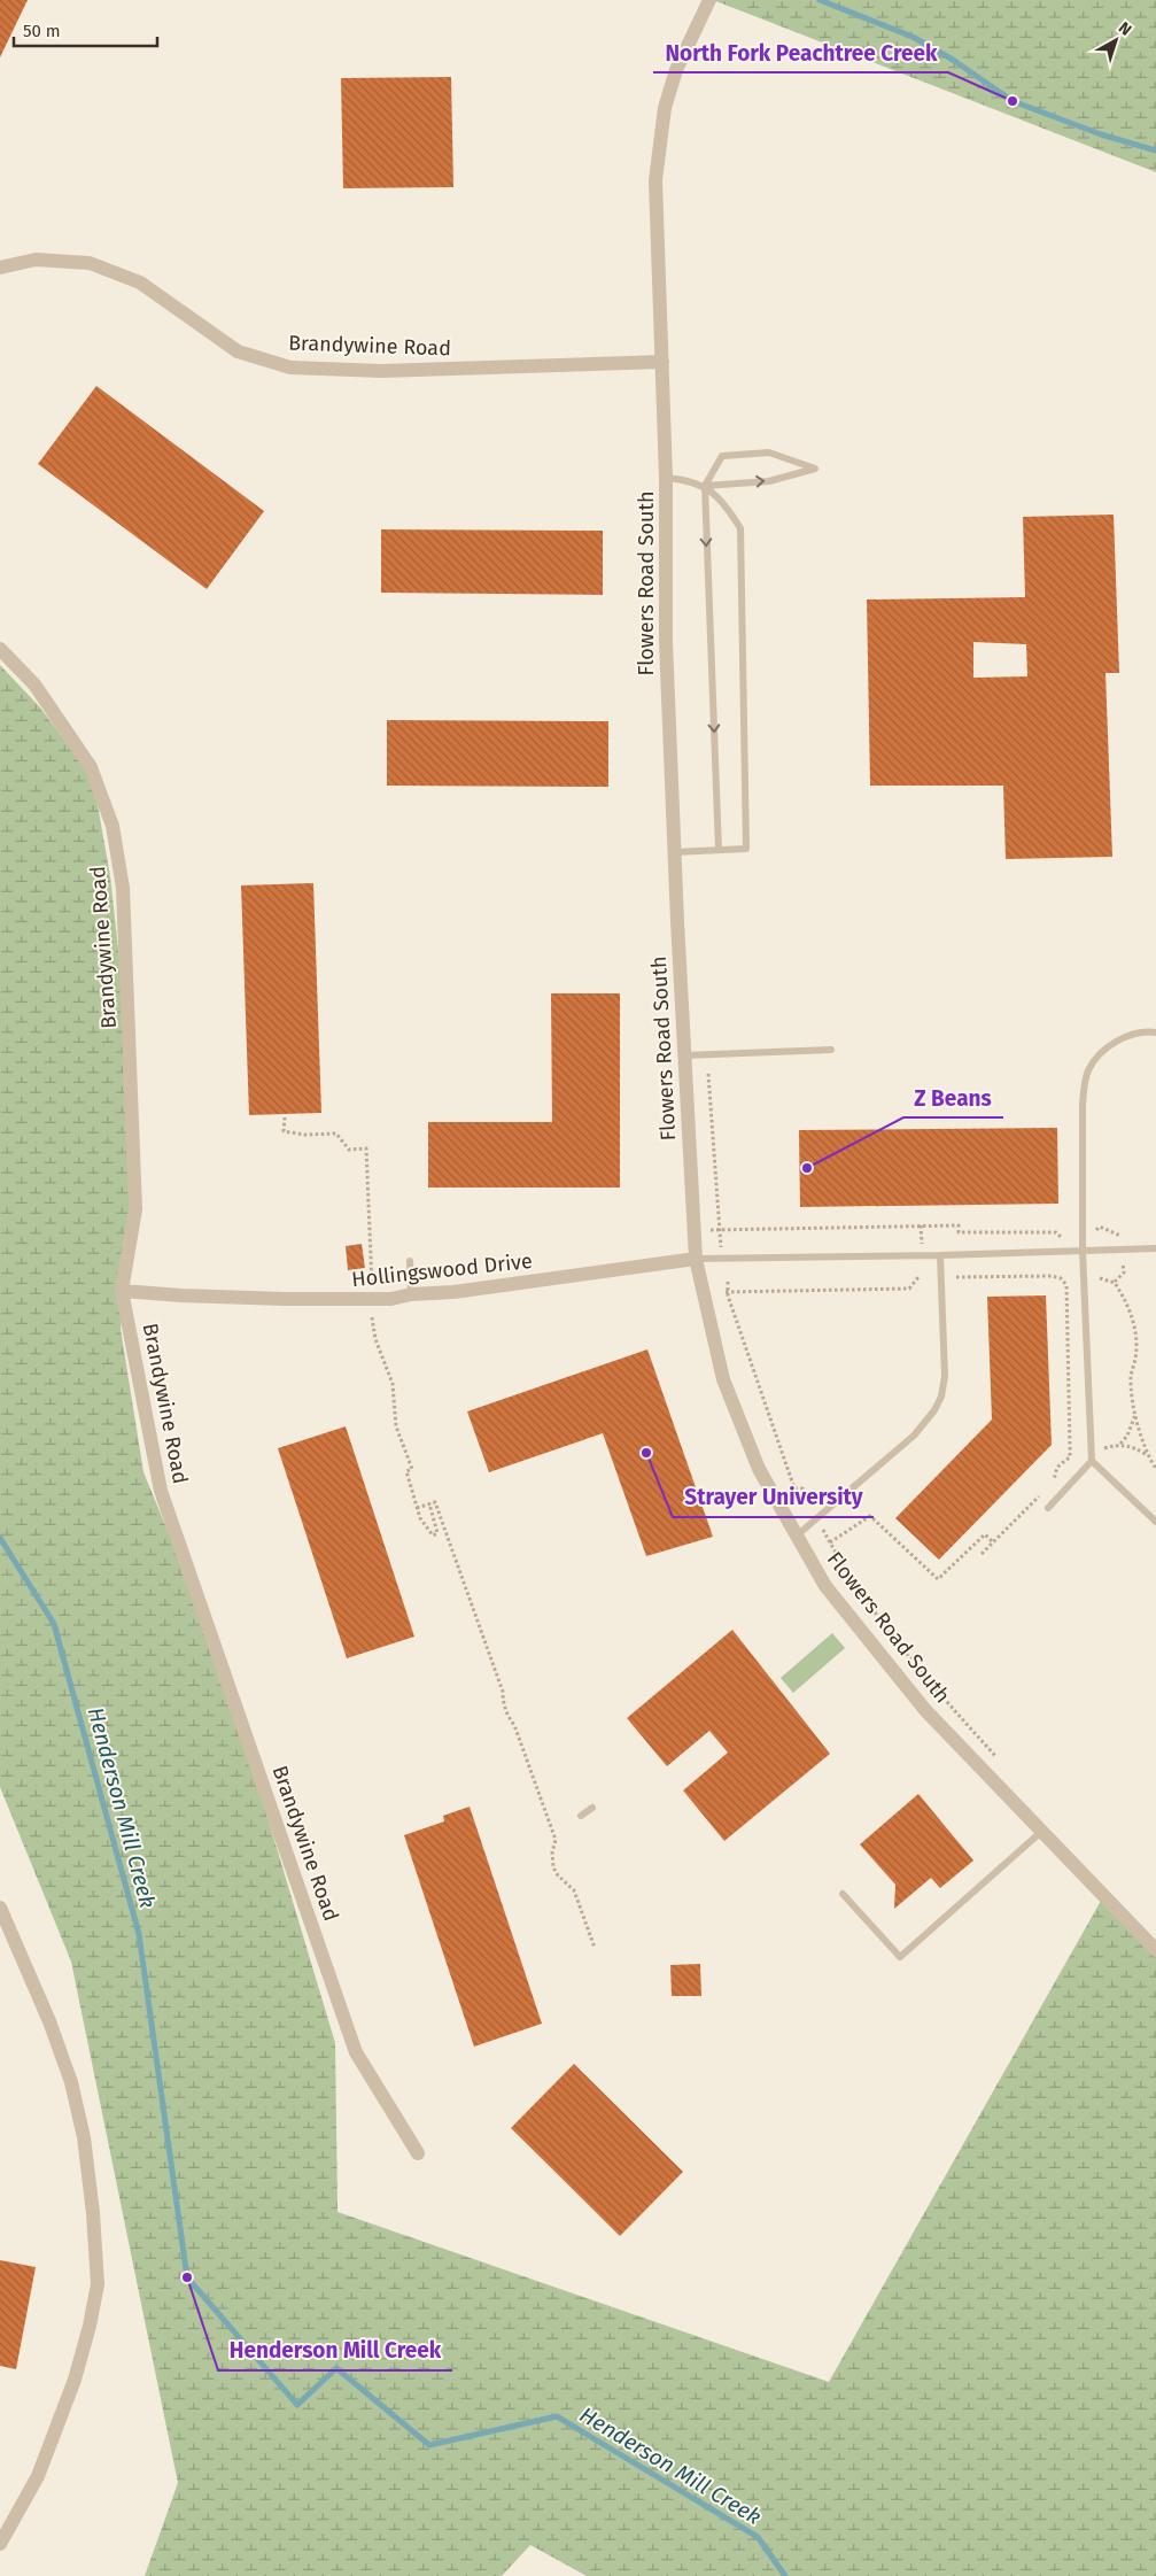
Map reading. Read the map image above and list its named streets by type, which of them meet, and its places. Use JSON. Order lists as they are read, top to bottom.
{
  "streets": {
    "street": ["Brandywine Road", "Flowers Road South", "Hollingswood Drive"]
  },
  "crossings": [
    ["Brandywine Road", "Flowers Road South"],
    ["Brandywine Road", "Hollingswood Drive"],
    ["Flowers Road South", "Hollingswood Drive"]
  ],
  "water": ["Henderson Mill Creek"],
  "places": [
    "North Fork Peachtree Creek",
    "Z Beans",
    "Strayer University",
    "Henderson Mill Creek"
  ],
  "scale_bar": "50 m",
  "north": "top right"
}
